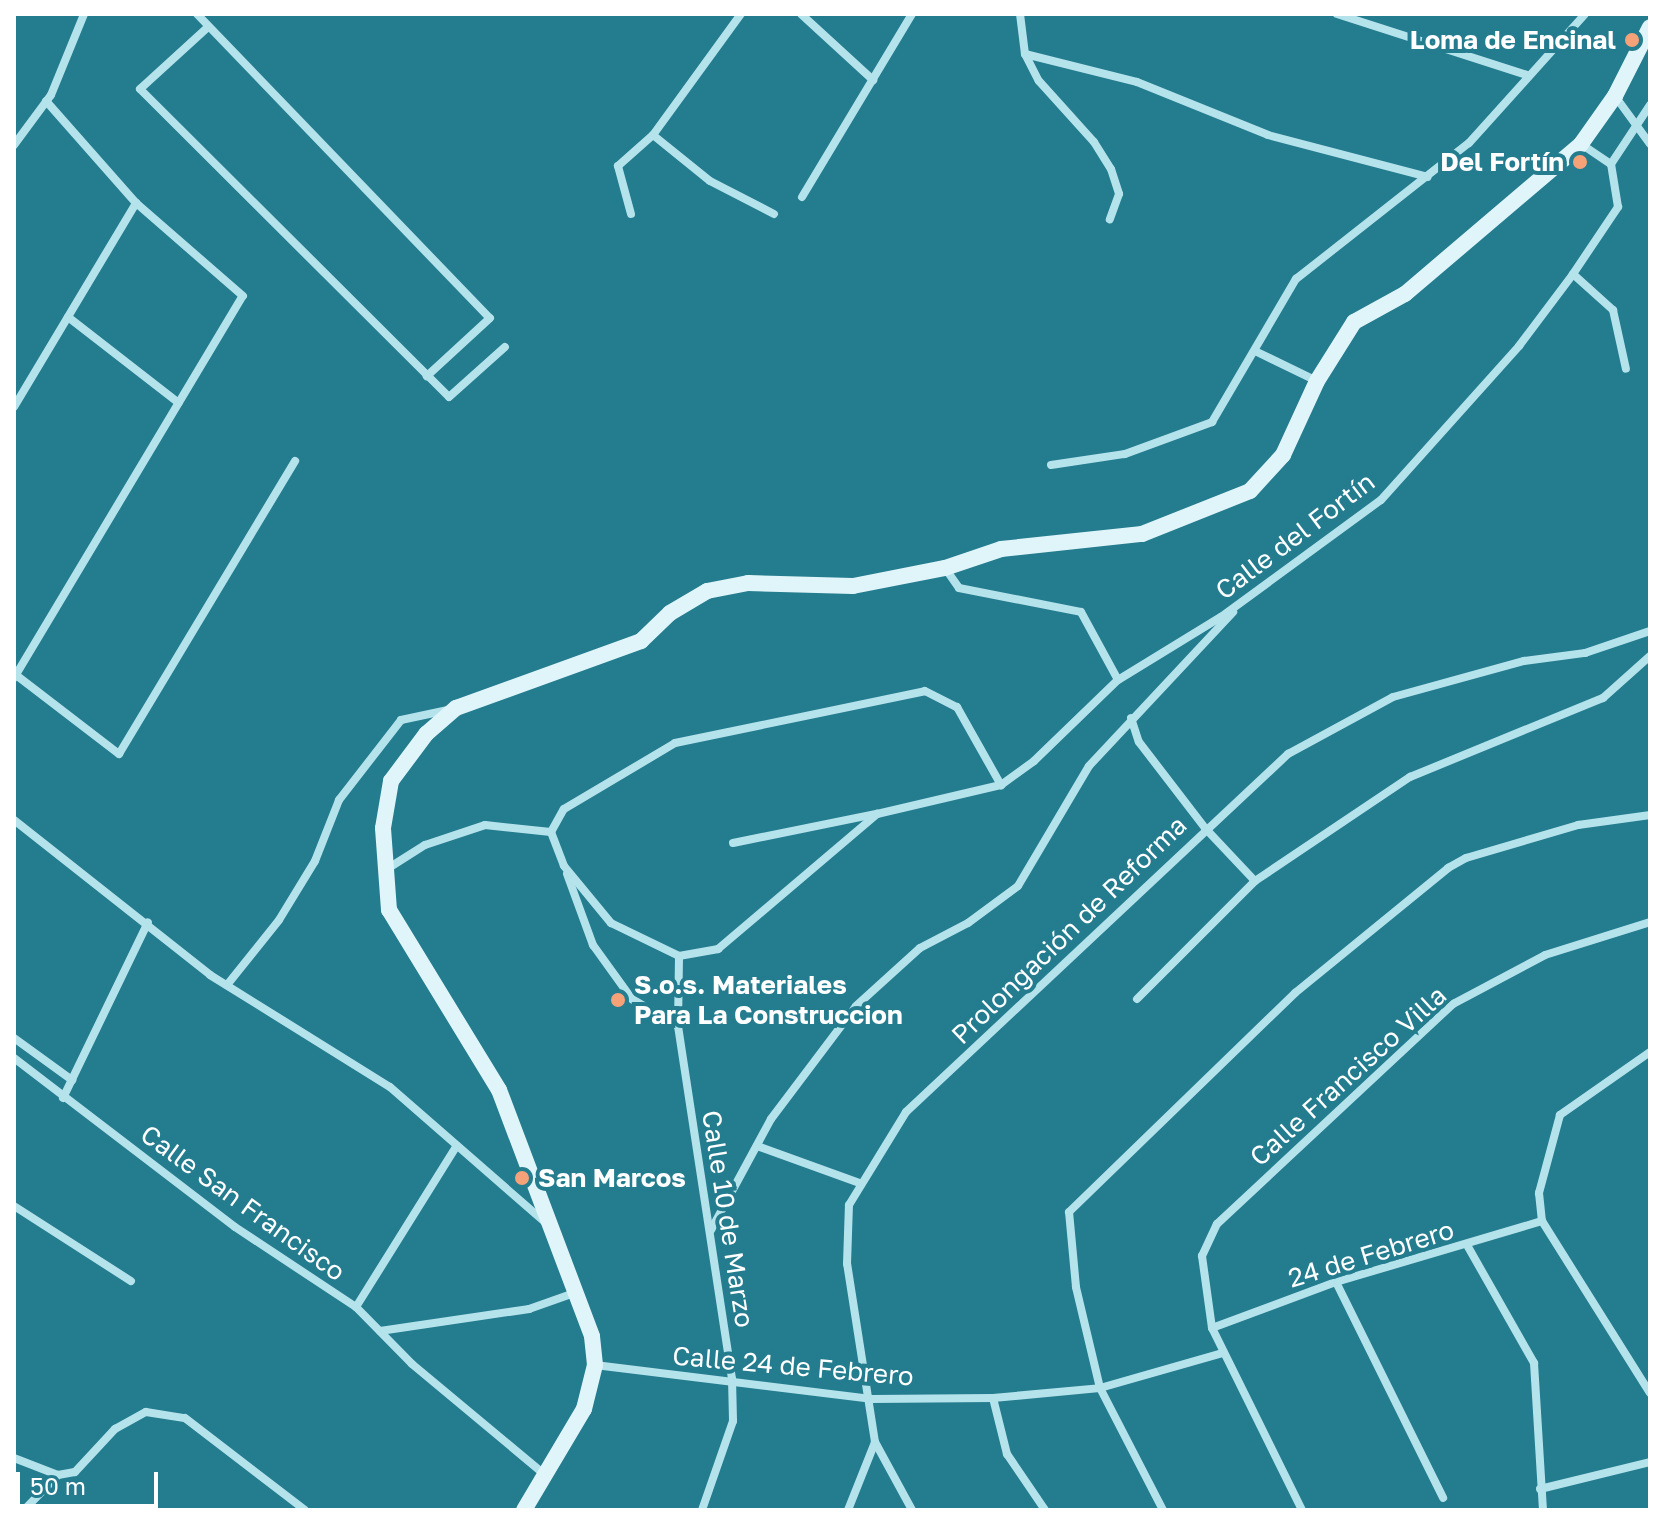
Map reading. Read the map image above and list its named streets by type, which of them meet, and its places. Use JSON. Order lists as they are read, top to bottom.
{
  "streets": {
    "street": [
      "Calle del Fortín",
      "Prolongación de Reforma",
      "Calle Francisco Villa",
      "Calle San Francisco",
      "Calle 10 de Marzo",
      "24 de Febrero",
      "Calle 24 de Febrero"
    ]
  },
  "crossings": [
    ["Calle del Fortín", "Calle 10 de Marzo"],
    ["Prolongación de Reforma", "Calle 24 de Febrero"],
    ["Calle Francisco Villa", "24 de Febrero"],
    ["Calle 10 de Marzo", "Calle 24 de Febrero"]
  ],
  "places": [
    "Loma de Encinal",
    "Del Fortín",
    "S.o.s. Materiales Para La Construccion",
    "San Marcos"
  ],
  "scale_bar": "50 m"
}
